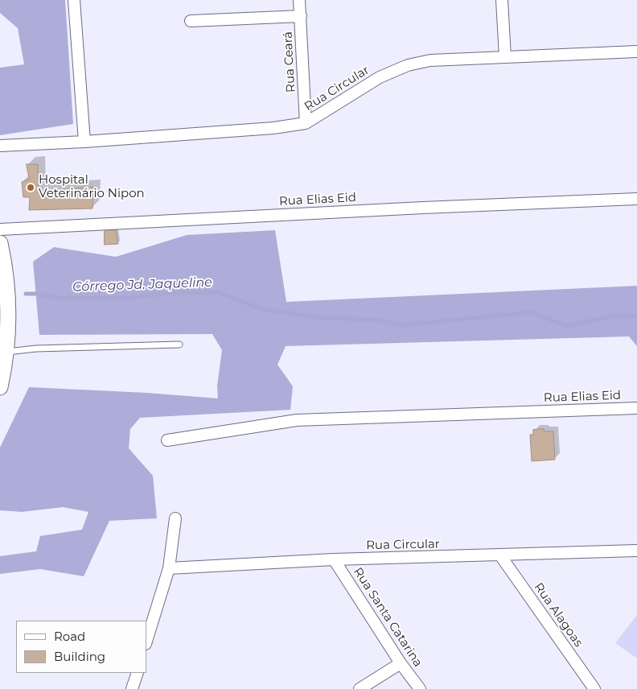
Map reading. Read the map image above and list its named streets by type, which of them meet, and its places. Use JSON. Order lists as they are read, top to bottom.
{
  "streets": {
    "street": [
      "Rua Ceará",
      "Rua Circular",
      "Rua Elias Eid",
      "Rua Alagoas",
      "Rua Santa Catarina"
    ]
  },
  "crossings": [
    ["Rua Ceará", "Rua Circular"],
    ["Rua Circular", "Rua Alagoas"],
    ["Rua Circular", "Rua Santa Catarina"]
  ],
  "water": ["Córrego Jd. Jaqueline"],
  "places": ["Hospital Veterinário Nipon"],
  "legend": ["Road", "Building"]
}
